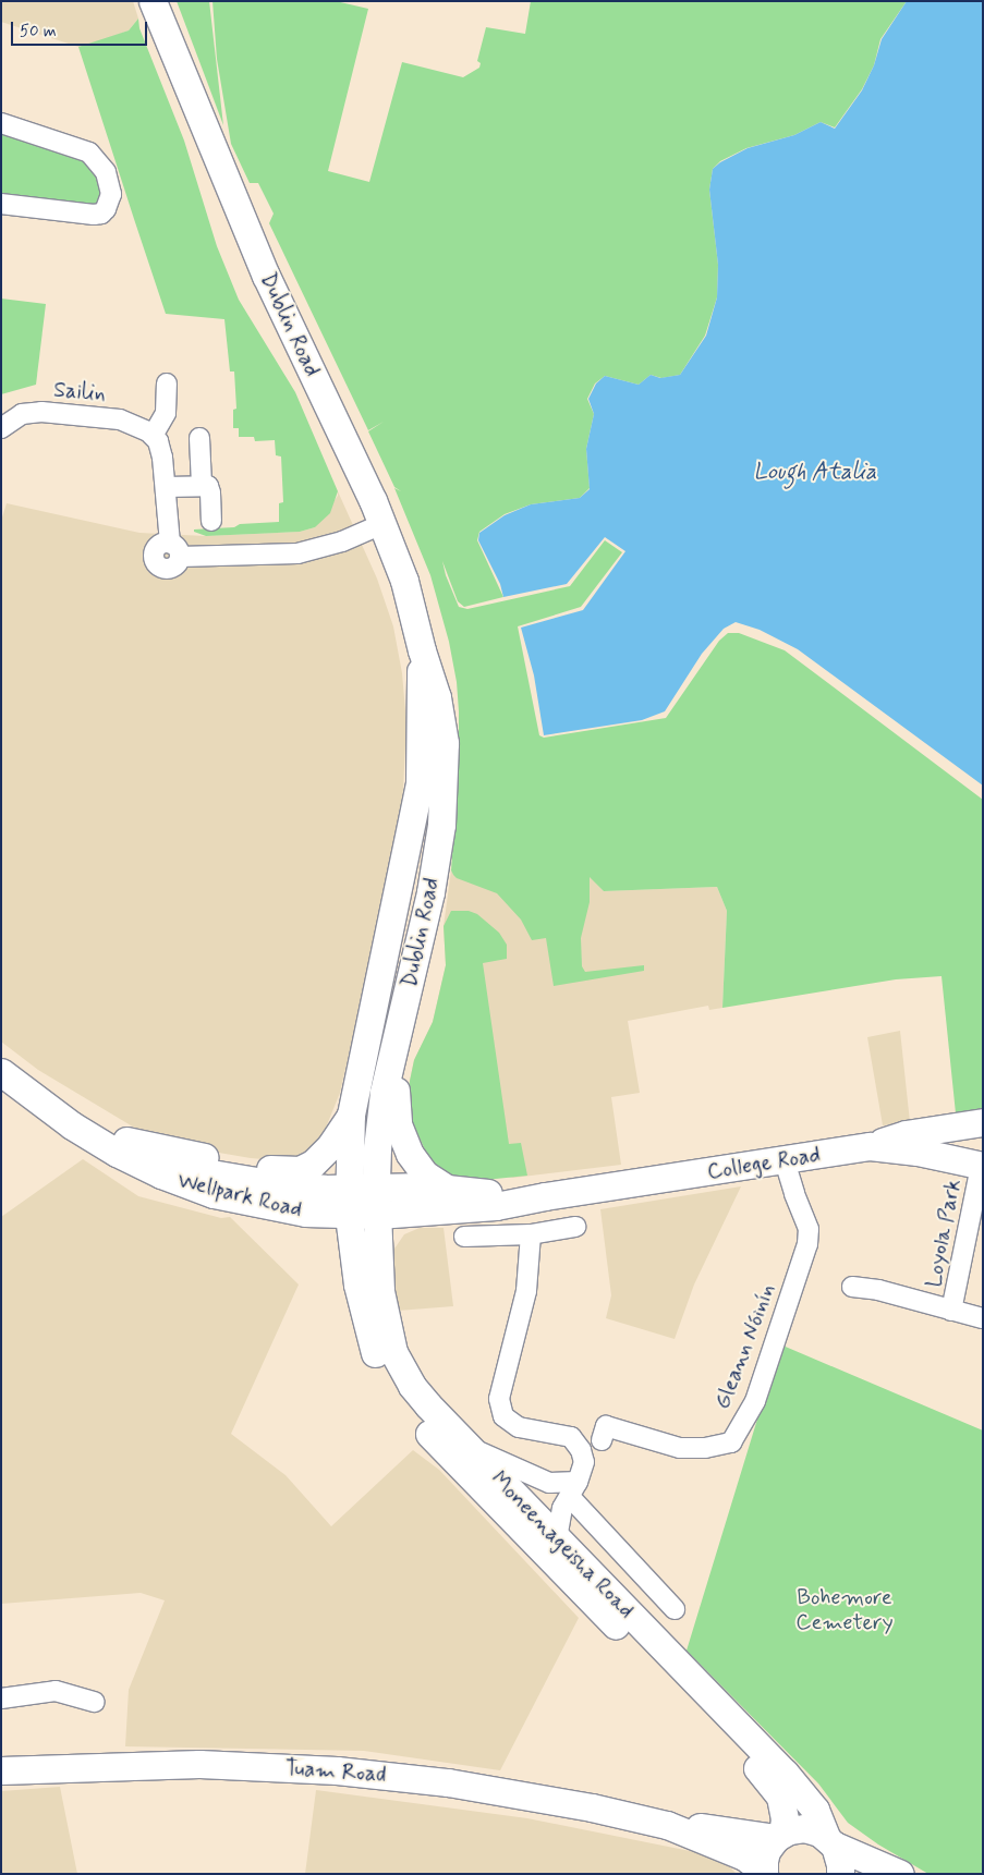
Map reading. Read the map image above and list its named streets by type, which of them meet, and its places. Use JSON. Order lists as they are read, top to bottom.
{
  "streets": {
    "main road": [
      "Dublin Road",
      "College Road",
      "Wellpark Road",
      "Moneenageisha Road",
      "Tuam Road"
    ],
    "street": ["Sailin", "Loyola Park", "Gleann Nóinín"]
  },
  "crossings": [
    ["Dublin Road", "College Road"],
    ["Dublin Road", "Wellpark Road"],
    ["Dublin Road", "Moneenageisha Road"],
    ["College Road", "Wellpark Road"],
    ["College Road", "Loyola Park"],
    ["College Road", "Gleann Nóinín"],
    ["College Road", "Moneenageisha Road"],
    ["Wellpark Road", "Moneenageisha Road"],
    ["Moneenageisha Road", "Tuam Road"]
  ],
  "water": ["Lough Atalia"],
  "parks": ["Bohemore Cemetery"],
  "scale_bar": "50 m"
}
